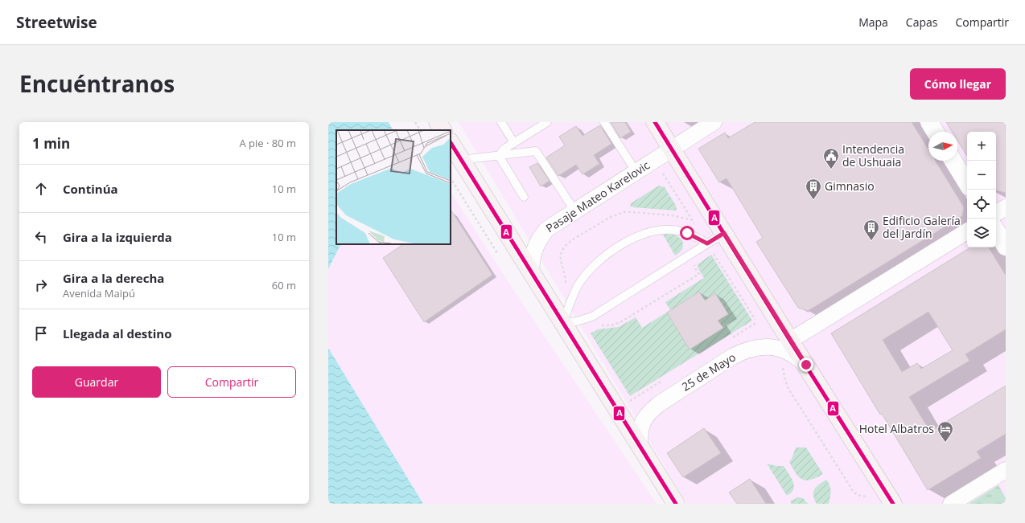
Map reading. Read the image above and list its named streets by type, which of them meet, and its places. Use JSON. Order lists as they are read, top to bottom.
{
  "streets": {
    "street": ["Pasaje Mateo Karelovic", "25 de Mayo"]
  },
  "places": {
    "public building": ["Intendencia de Ushuaia"],
    "building": ["Gimnasio", "Edificio Galería del Jardín"],
    "hotel": ["Hotel Albatros"]
  },
  "lines": ["transit line A"],
  "north": "right",
  "page": {
    "header": "Streetwise",
    "nav": ["Mapa", "Capas", "Compartir"],
    "title": "Encuéntranos",
    "buttons": [
      "Cómo llegar",
      ["Guardar", "Compartir"]
    ],
    "heading": ["1 min", "A pie · 80 m"],
    "map_buttons": ["+", "−"],
    "list": [
      ["Continúa", "10 m"],
      ["Gira a la izquierda", "10 m"],
      ["Gira a la derecha", "Avenida Maipú", "60 m"],
      "Llegada al destino"
    ]
  }
}
